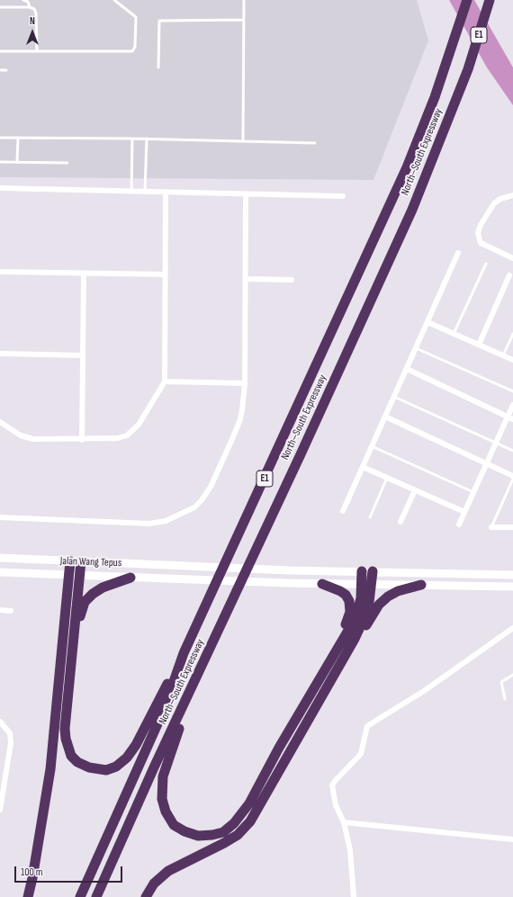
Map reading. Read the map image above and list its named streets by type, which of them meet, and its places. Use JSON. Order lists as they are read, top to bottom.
{
  "streets": {
    "highway": ["E1", "North–South Expressway"],
    "main road": ["Jalan Wang Tepus"]
  },
  "scale_bar": "100 m",
  "north": "top"
}
